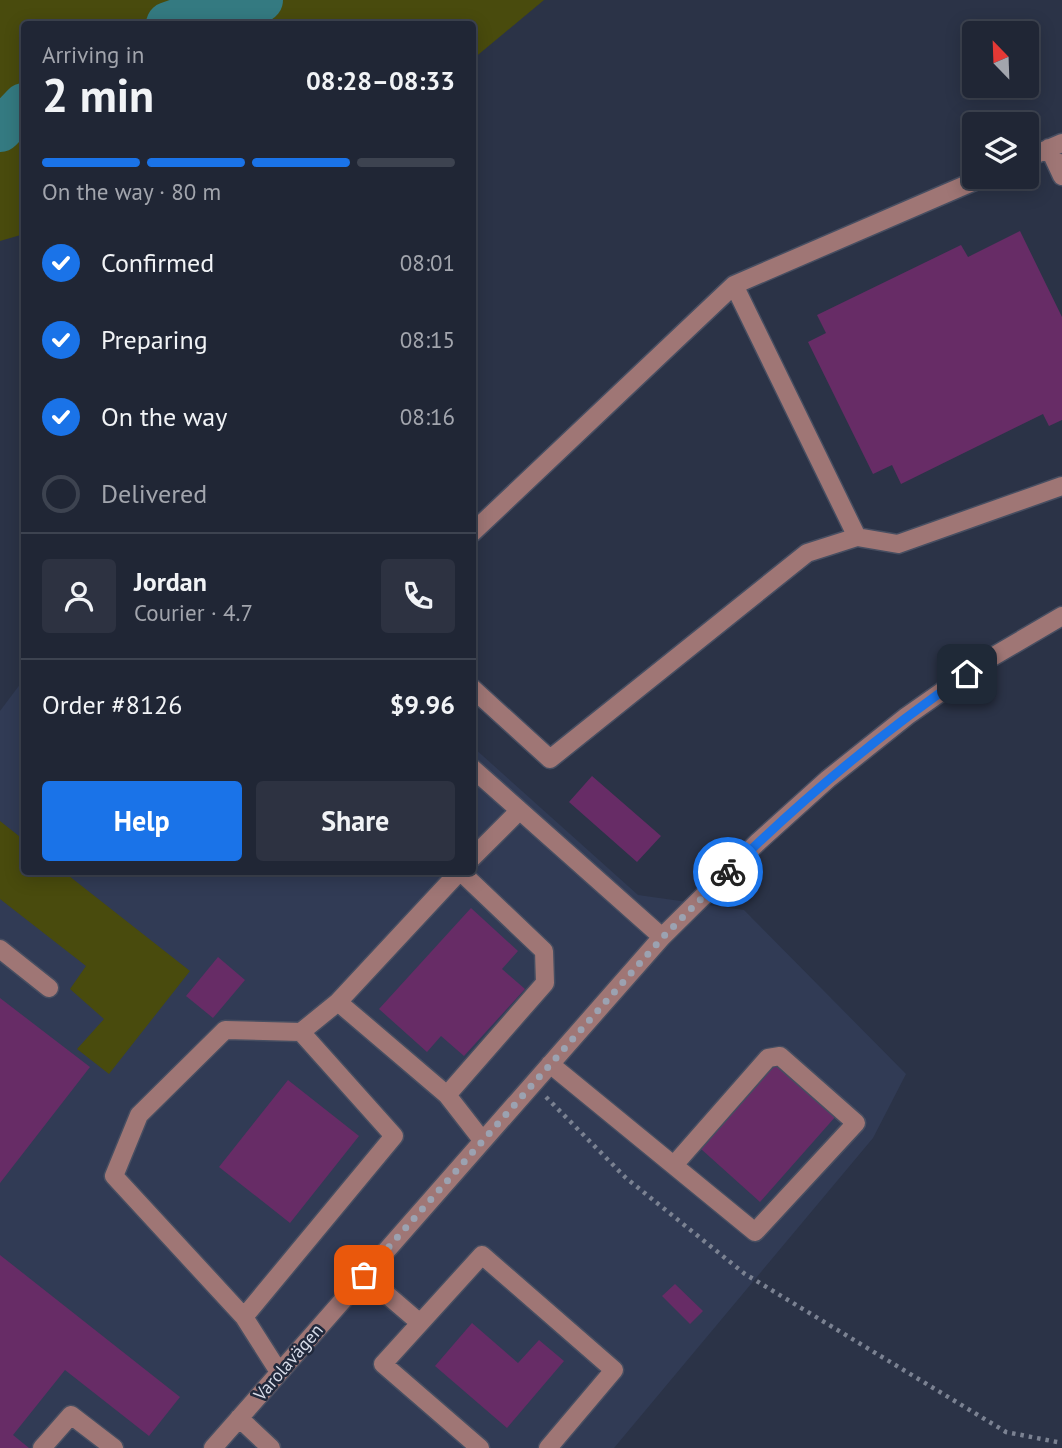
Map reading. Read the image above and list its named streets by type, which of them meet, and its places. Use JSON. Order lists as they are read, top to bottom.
{
  "streets": {
    "street": ["Varolavägen"]
  },
  "north": "top left",
  "page": {
    "heading": ["2 min", "Arriving in", "08:28–08:33"],
    "panel": [
      "Jordan",
      "Courier · 4.7",
      "Order #8126",
      "$9.96"
    ],
    "bar": "On the way · 80 m",
    "list": [
      ["Confirmed", "08:01"],
      ["Preparing", "08:15"],
      ["On the way", "08:16"],
      "Delivered"
    ],
    "buttons": ["Help", "Share"]
  }
}
